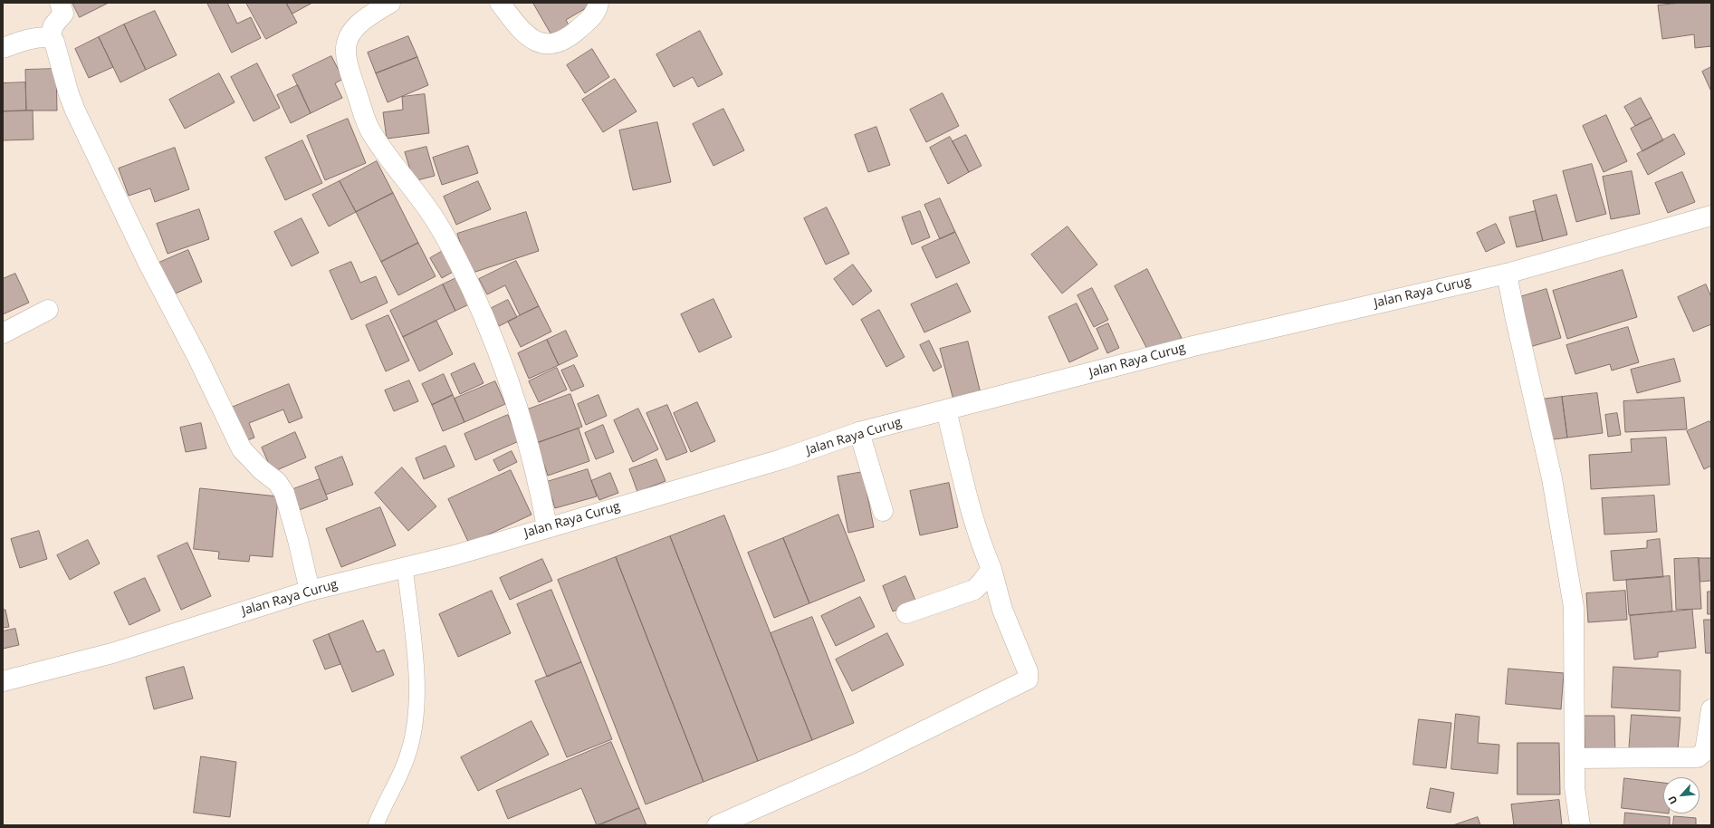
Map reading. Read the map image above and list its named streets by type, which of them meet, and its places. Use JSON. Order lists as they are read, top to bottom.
{
  "streets": {
    "street": ["Jalan Raya Curug"]
  },
  "north": "bottom left"
}
